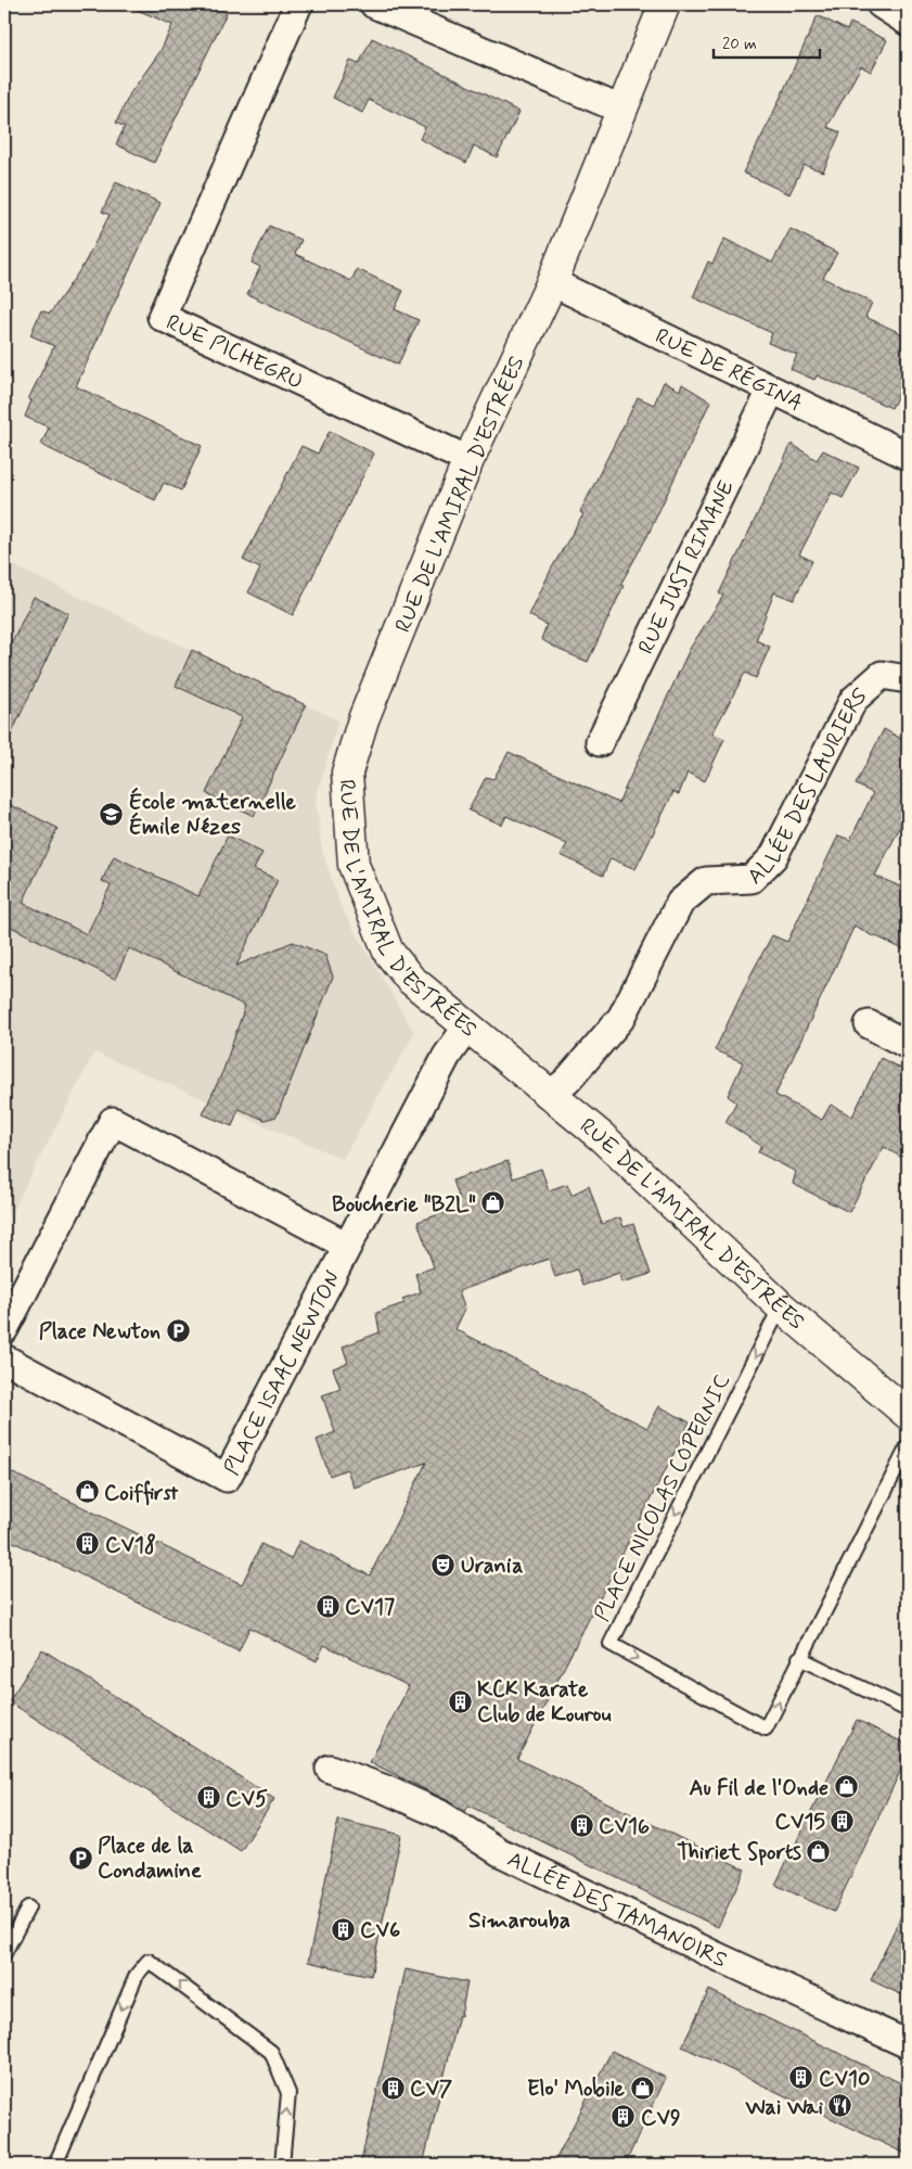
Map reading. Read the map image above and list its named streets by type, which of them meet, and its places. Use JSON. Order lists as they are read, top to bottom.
{
  "streets": {
    "street": [
      "RUE PICHEGRU",
      "RUE DE RÉGINA",
      "RUE DE L'AMIRAL D'ESTRÉES",
      "RUE JUST RIMANE",
      "ALLÉE DES LAURIERS",
      "PLACE ISAAC NEWTON",
      "ALLÉE DES TAMANOIRS"
    ],
    "lane": ["PLACE NICOLAS COPERNIC"]
  },
  "crossings": [
    ["RUE PICHEGRU", "RUE DE L'AMIRAL D'ESTRÉES"],
    ["RUE DE RÉGINA", "RUE DE L'AMIRAL D'ESTRÉES"],
    ["RUE DE RÉGINA", "RUE JUST RIMANE"],
    ["RUE DE L'AMIRAL D'ESTRÉES", "ALLÉE DES LAURIERS"],
    ["RUE DE L'AMIRAL D'ESTRÉES", "PLACE ISAAC NEWTON"],
    ["RUE DE L'AMIRAL D'ESTRÉES", "PLACE NICOLAS COPERNIC"]
  ],
  "districts": ["Simarouba"],
  "places": {
    "school or university": ["École maternelle Émile Nézes"],
    "shop": [
      "Boucherie \"B2L\"",
      "Coiffirst",
      "Au Fil de l'Onde",
      "Thiriet Sports",
      "Elo' Mobile"
    ],
    "parking": ["Place Newton", "Place de la Condamine"],
    "building": [
      "CV18",
      "CV17",
      "KCK Karate Club de Kourou",
      "CV5",
      "CV15",
      "CV16",
      "CV6",
      "CV10",
      "CV7",
      "CV9"
    ],
    "theatre": ["Urania"],
    "restaurant": ["Wai Wai"]
  },
  "scale_bar": "20 m"
}
